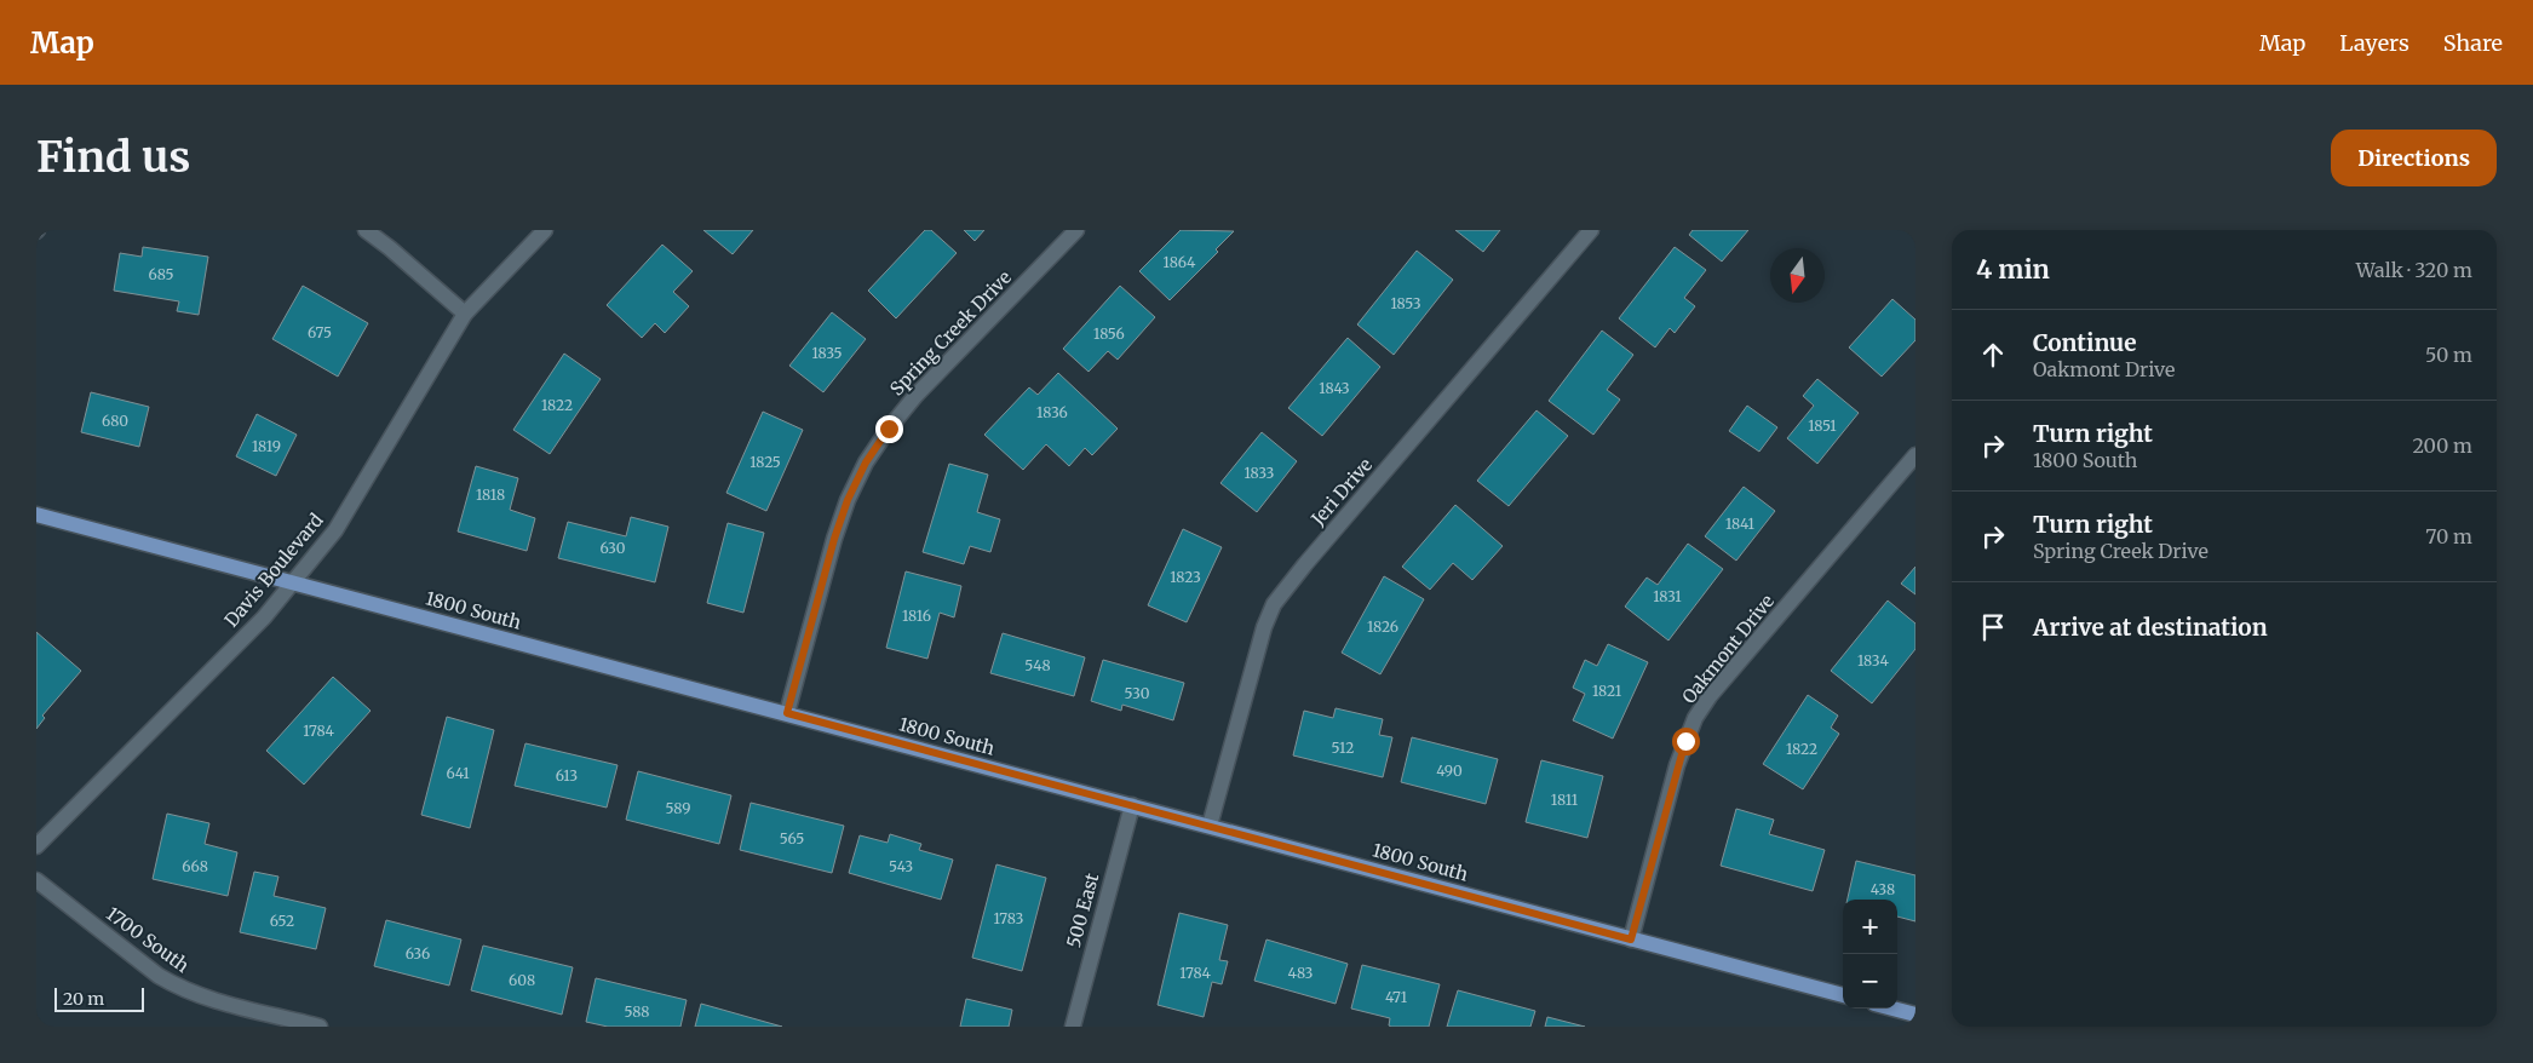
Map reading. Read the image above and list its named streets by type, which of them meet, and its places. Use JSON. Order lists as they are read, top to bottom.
{
  "streets": {
    "main road": ["1800 South"],
    "street": [
      "Spring Creek Drive",
      "Jeri Drive",
      "Davis Boulevard",
      "Oakmont Drive",
      "500 East",
      "1700 South"
    ]
  },
  "crossings": [
    ["Spring Creek Drive", "1800 South"],
    ["Jeri Drive", "1800 South"],
    ["Davis Boulevard", "1800 South"],
    ["1800 South", "Oakmont Drive"],
    ["1800 South", "500 East"]
  ],
  "house_numbers": [
    "1864",
    "685",
    "1853",
    "675",
    "1856",
    "1835",
    "1843",
    "1822",
    "1836",
    "680",
    "1851",
    "1819",
    "1825",
    "1833",
    "1818",
    "1841",
    "630",
    "1823",
    "1831",
    "1816",
    "1826",
    "1834",
    "548",
    "1821",
    "530",
    "1784",
    "512",
    "1822",
    "490",
    "641",
    "613",
    "1811",
    "589",
    "565",
    "668",
    "543",
    "438",
    "1783",
    "652",
    "636",
    "1784",
    "483",
    "608",
    "471",
    "588"
  ],
  "scale_bar": "20 m",
  "north": "bottom",
  "page": {
    "header": "Map",
    "nav": ["Map", "Layers", "Share"],
    "buttons": "Directions",
    "title": "Find us",
    "heading": ["4 min", "Walk · 320 m"],
    "list": [
      ["Continue", "Oakmont Drive", "50 m"],
      ["Turn right", "1800 South", "200 m"],
      ["Turn right", "Spring Creek Drive", "70 m"],
      "Arrive at destination"
    ],
    "map_buttons": ["+", "−"],
    "scale": "20 m"
  }
}
